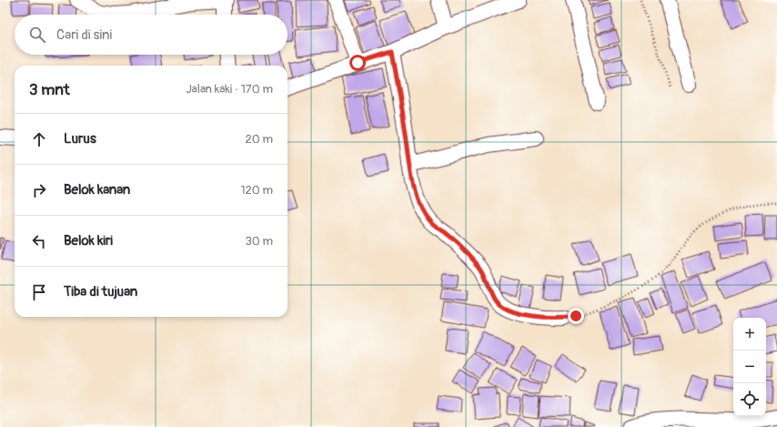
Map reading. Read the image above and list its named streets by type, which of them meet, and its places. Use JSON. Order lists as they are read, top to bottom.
{
  "page": {
    "search": "Cari di sini",
    "heading": ["3 mnt", "Jalan kaki · 170 m"],
    "list": [
      ["Lurus", "20 m"],
      ["Belok kanan", "120 m"],
      ["Belok kiri", "30 m"],
      "Tiba di tujuan"
    ],
    "map_buttons": ["+", "−"]
  }
}
